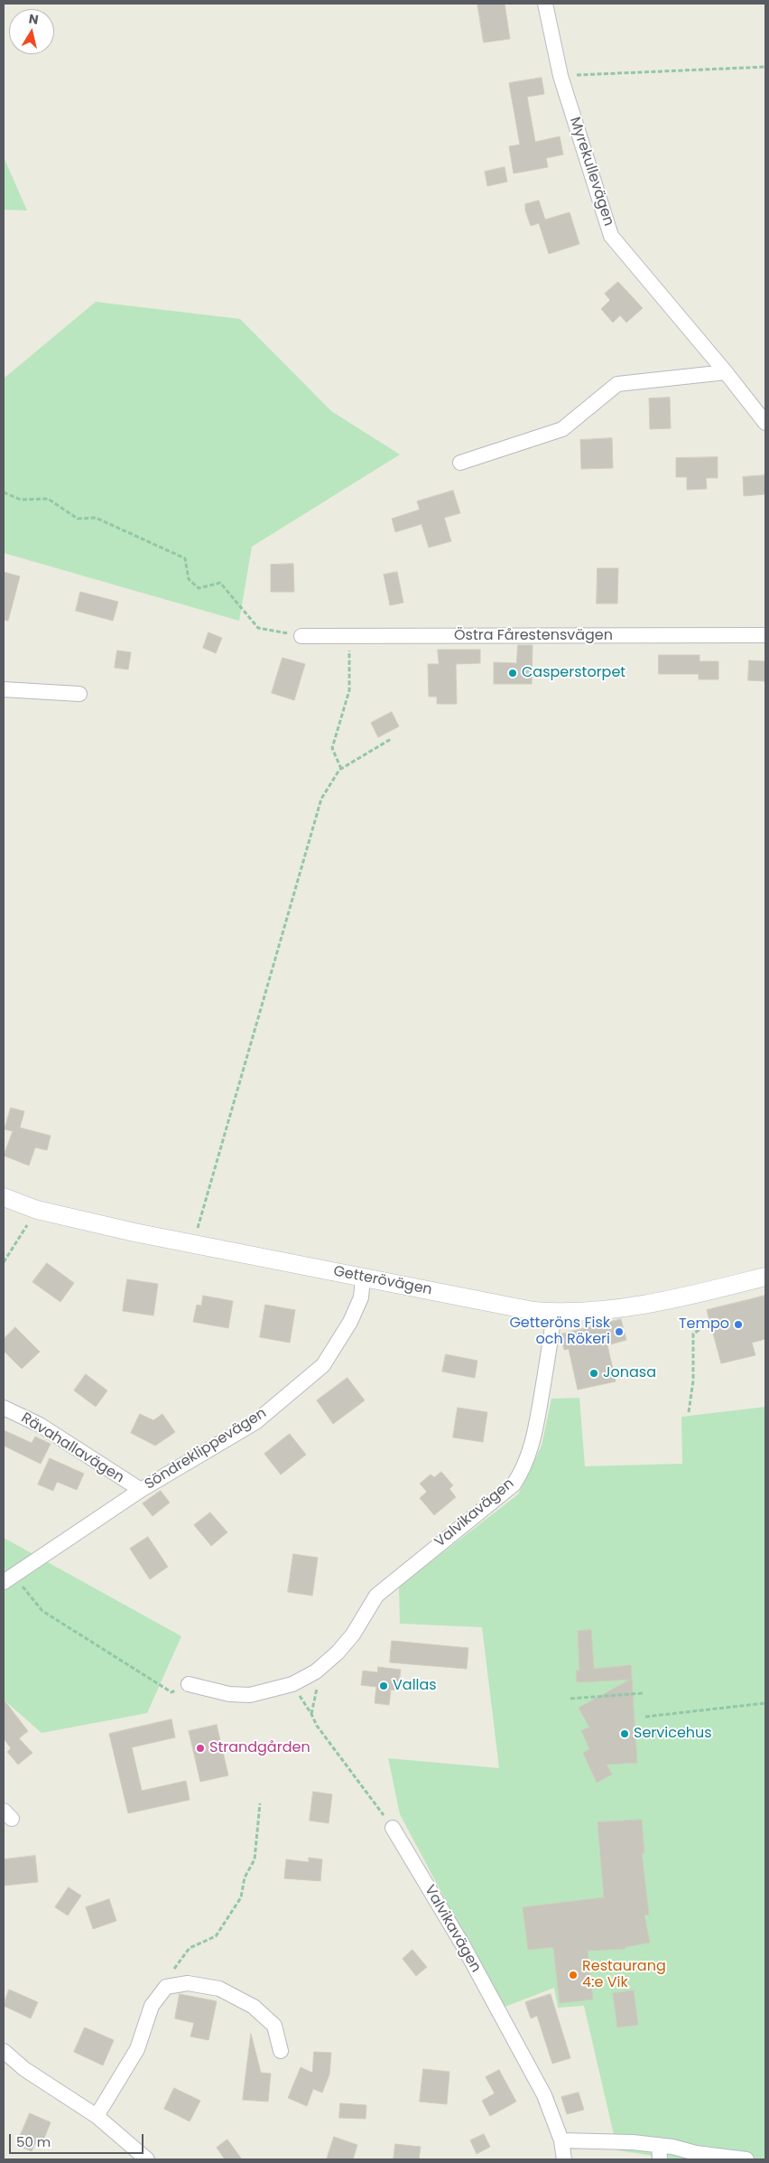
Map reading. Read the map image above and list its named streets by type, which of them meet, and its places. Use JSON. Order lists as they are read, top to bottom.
{
  "streets": {
    "street": [
      "Myrekullevägen",
      "Östra Fårestensvägen",
      "Getterövägen",
      "Rävahallavägen",
      "Söndreklippevägen",
      "Valvikavägen"
    ]
  },
  "crossings": [
    ["Getterövägen", "Söndreklippevägen"],
    ["Getterövägen", "Valvikavägen"],
    ["Rävahallavägen", "Söndreklippevägen"]
  ],
  "places": [
    "Casperstorpet",
    "Tempo",
    "Getteröns Fisk och Rökeri",
    "Jonasa",
    "Vallas",
    "Servicehus",
    "Strandgården",
    "Restaurang 4:e Vik"
  ],
  "scale_bar": "50 m",
  "north": "top"
}
